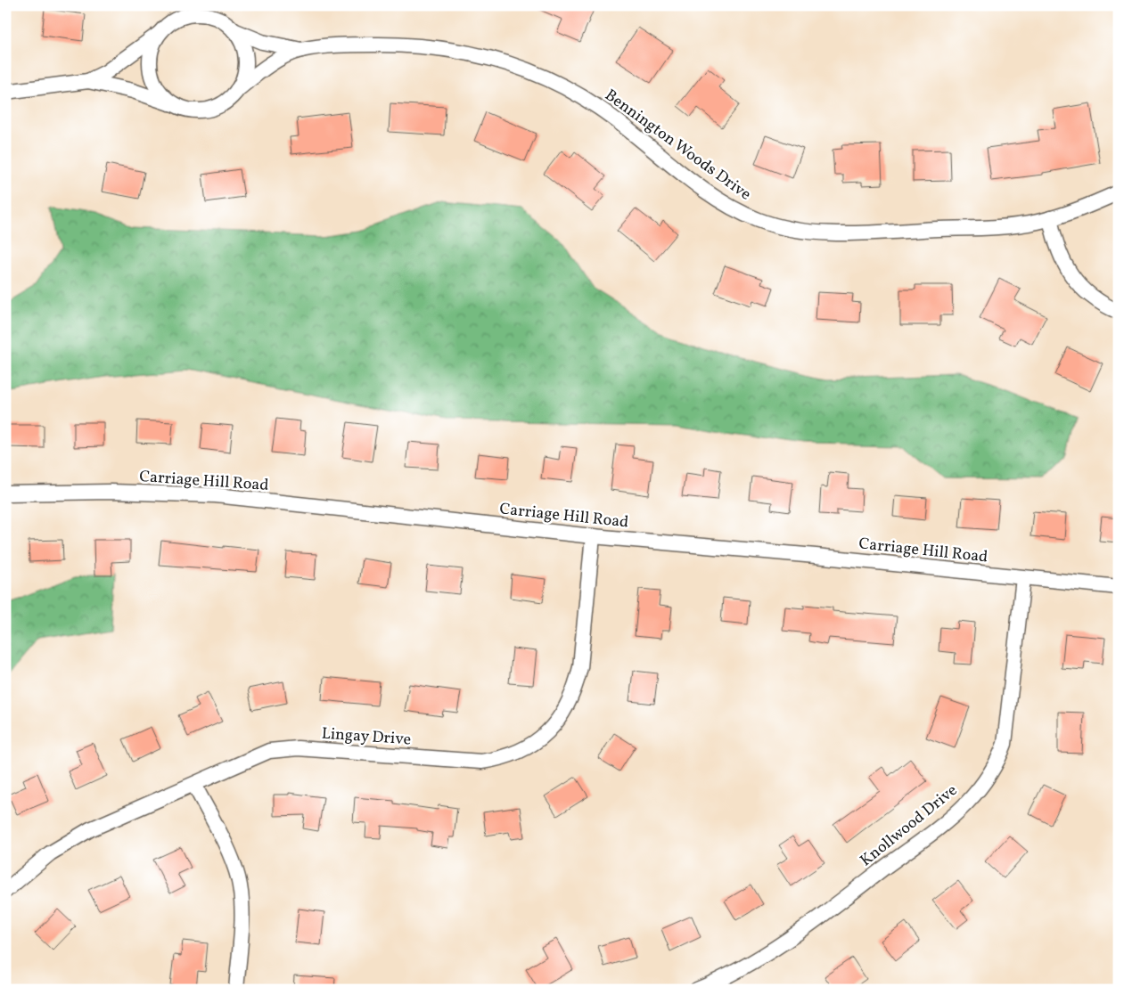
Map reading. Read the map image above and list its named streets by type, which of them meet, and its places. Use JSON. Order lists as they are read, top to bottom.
{
  "streets": {
    "street": [
      "Bennington Woods Drive",
      "Carriage Hill Road",
      "Lingay Drive",
      "Knollwood Drive"
    ]
  },
  "crossings": [
    ["Carriage Hill Road", "Lingay Drive"],
    ["Carriage Hill Road", "Knollwood Drive"]
  ]
}
